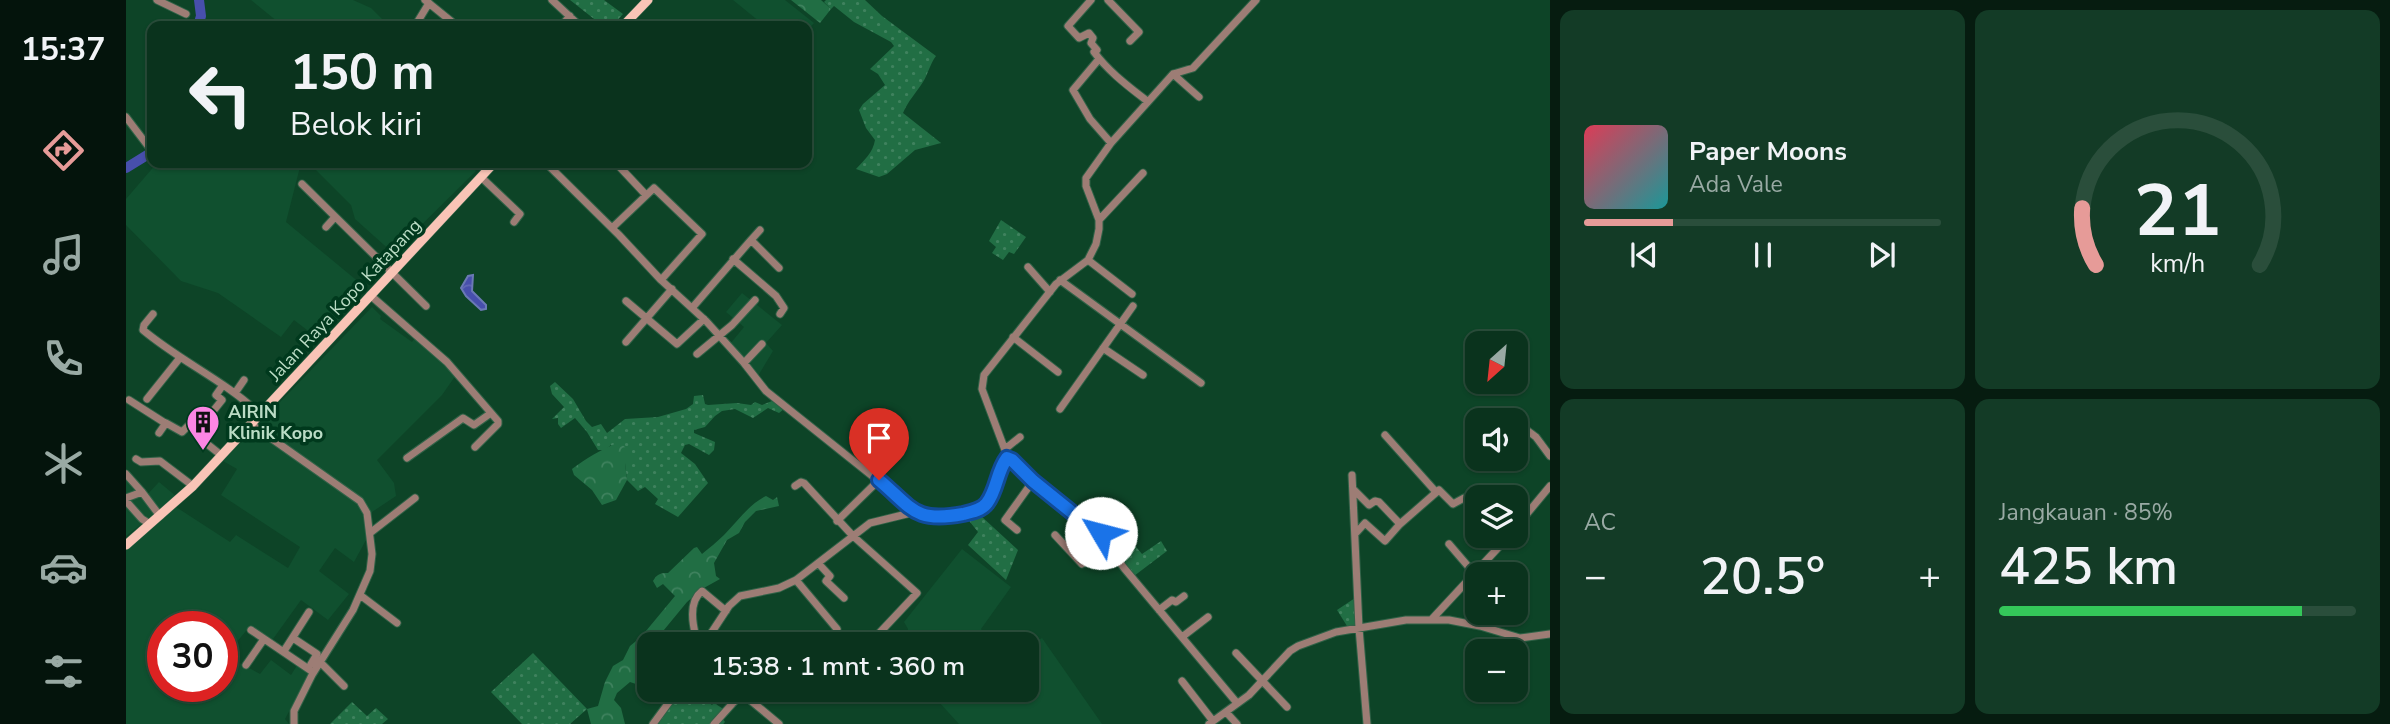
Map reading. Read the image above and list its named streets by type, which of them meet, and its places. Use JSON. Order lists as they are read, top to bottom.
{
  "streets": {
    "main road": ["Jalan Raya Kopo Katapang"]
  },
  "places": {
    "building": ["AIRIN Klinik Kopo"]
  },
  "north": "bottom left",
  "page": {
    "tabs": "15:37",
    "turn": ["150 m", "Belok kiri"],
    "song": ["Paper Moons", "Ada Vale"],
    "map_buttons": ["+", "−"],
    "tile": [
      "AC",
      ["Jangkauan · 85%", "425 km"]
    ],
    "heat": ["−", "20.5°", "+"],
    "limit": "30",
    "trip": "15:38 · 1 mnt · 360 m",
    "gauge": ["21", "km/h"]
  }
}
